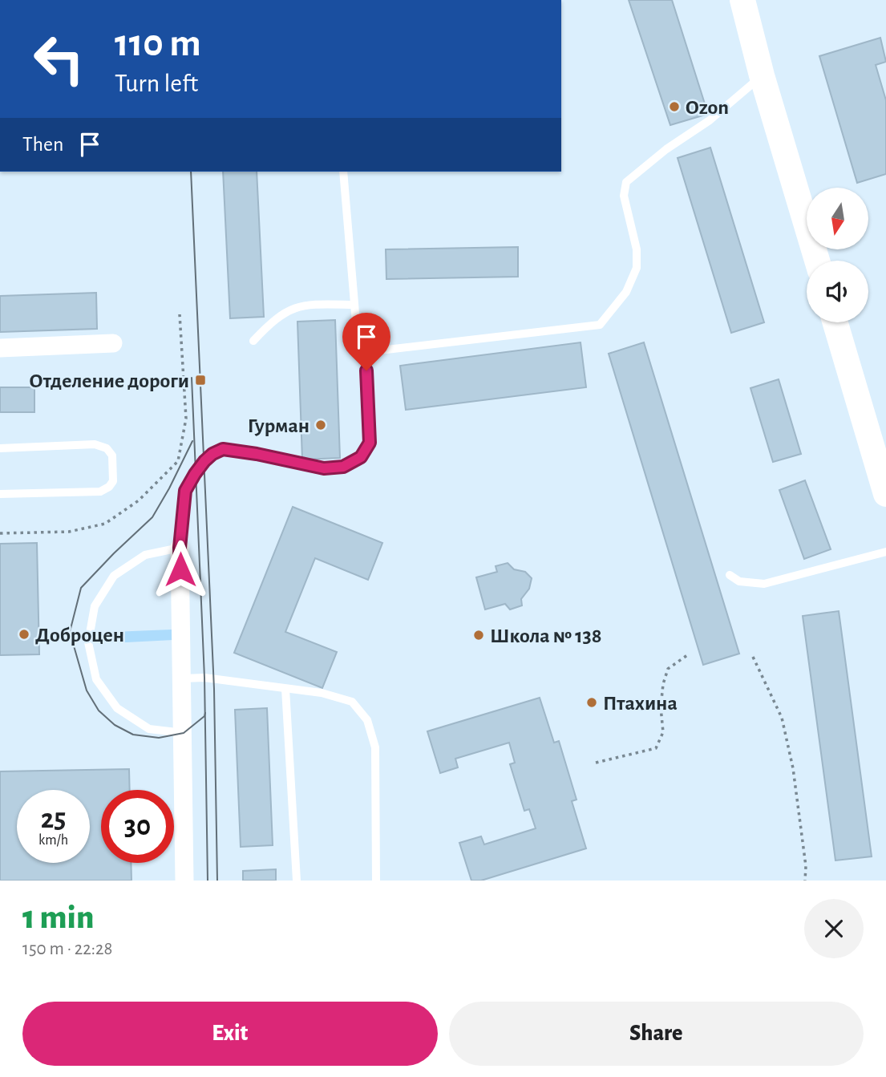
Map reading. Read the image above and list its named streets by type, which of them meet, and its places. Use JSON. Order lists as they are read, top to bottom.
{
  "places": {
    "other": [
      "Ozon",
      "Гурман",
      "Доброцен",
      "Школа № 138",
      "Птахина"
    ],
    "transit": ["Отделение дороги"]
  },
  "north": "bottom",
  "page": {
    "turn": ["110 m", "Turn left"],
    "then": "Then",
    "speed": "25 km/h",
    "limit": "30",
    "heading": ["1 min", "150 m · 22:28"],
    "buttons": ["Exit", "Share"]
  }
}
